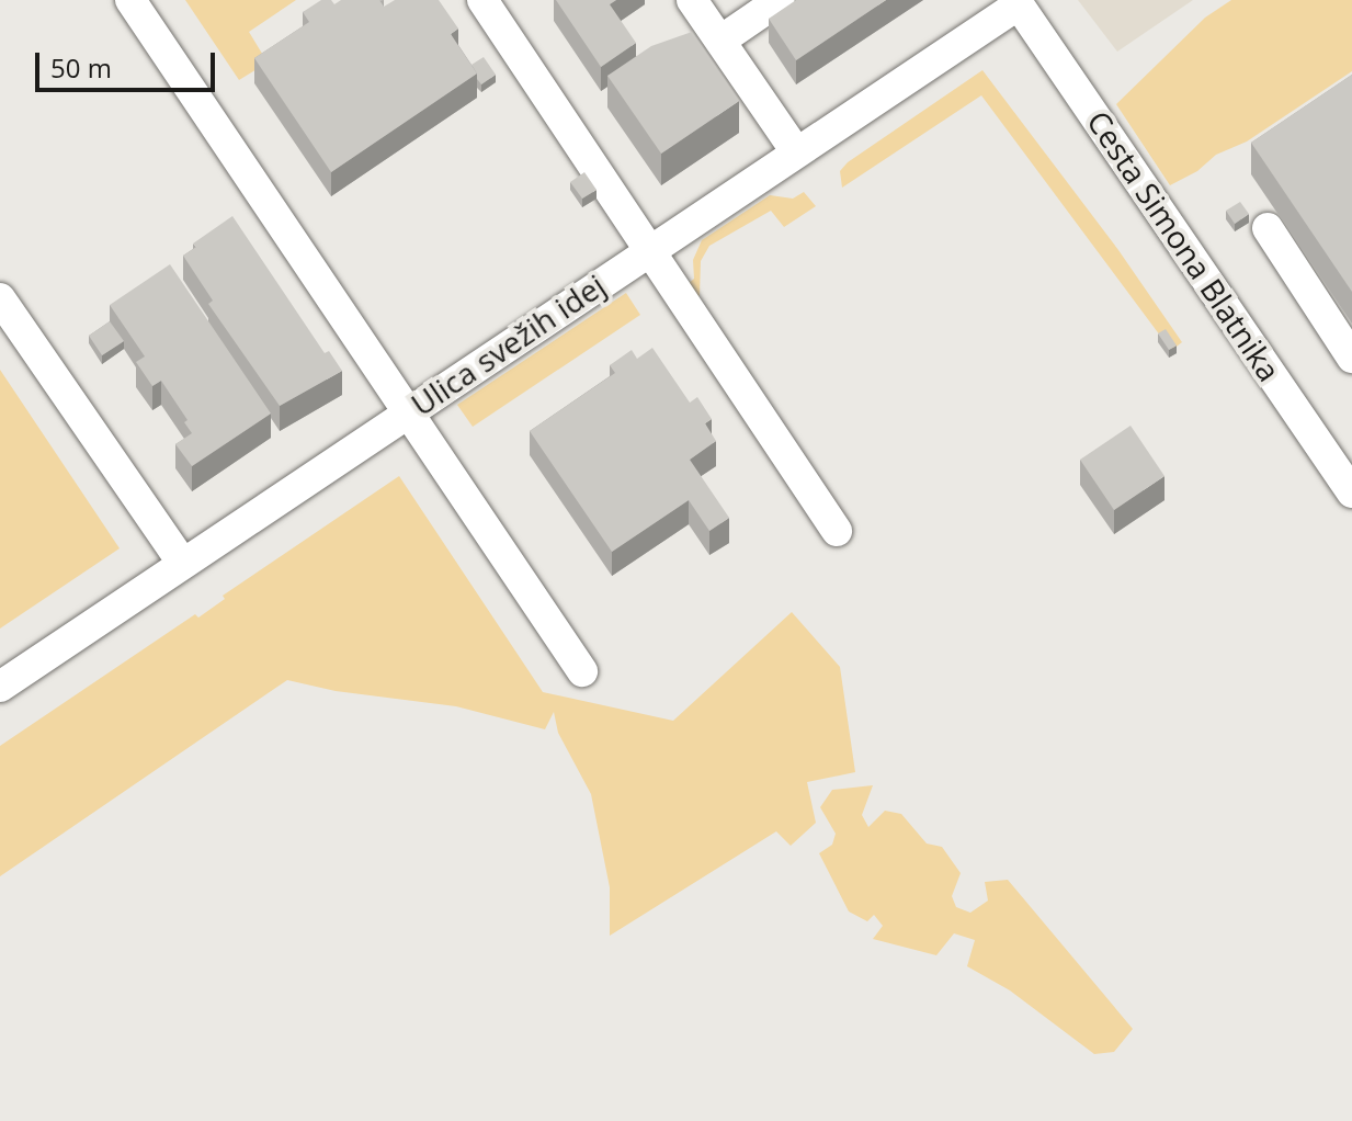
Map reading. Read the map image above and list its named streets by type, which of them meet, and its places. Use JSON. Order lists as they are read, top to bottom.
{
  "streets": {
    "street": ["Cesta Simona Blatnika", "Ulica svežih idej"]
  },
  "crossings": [
    ["Cesta Simona Blatnika", "Ulica svežih idej"]
  ],
  "scale_bar": "50 m"
}
